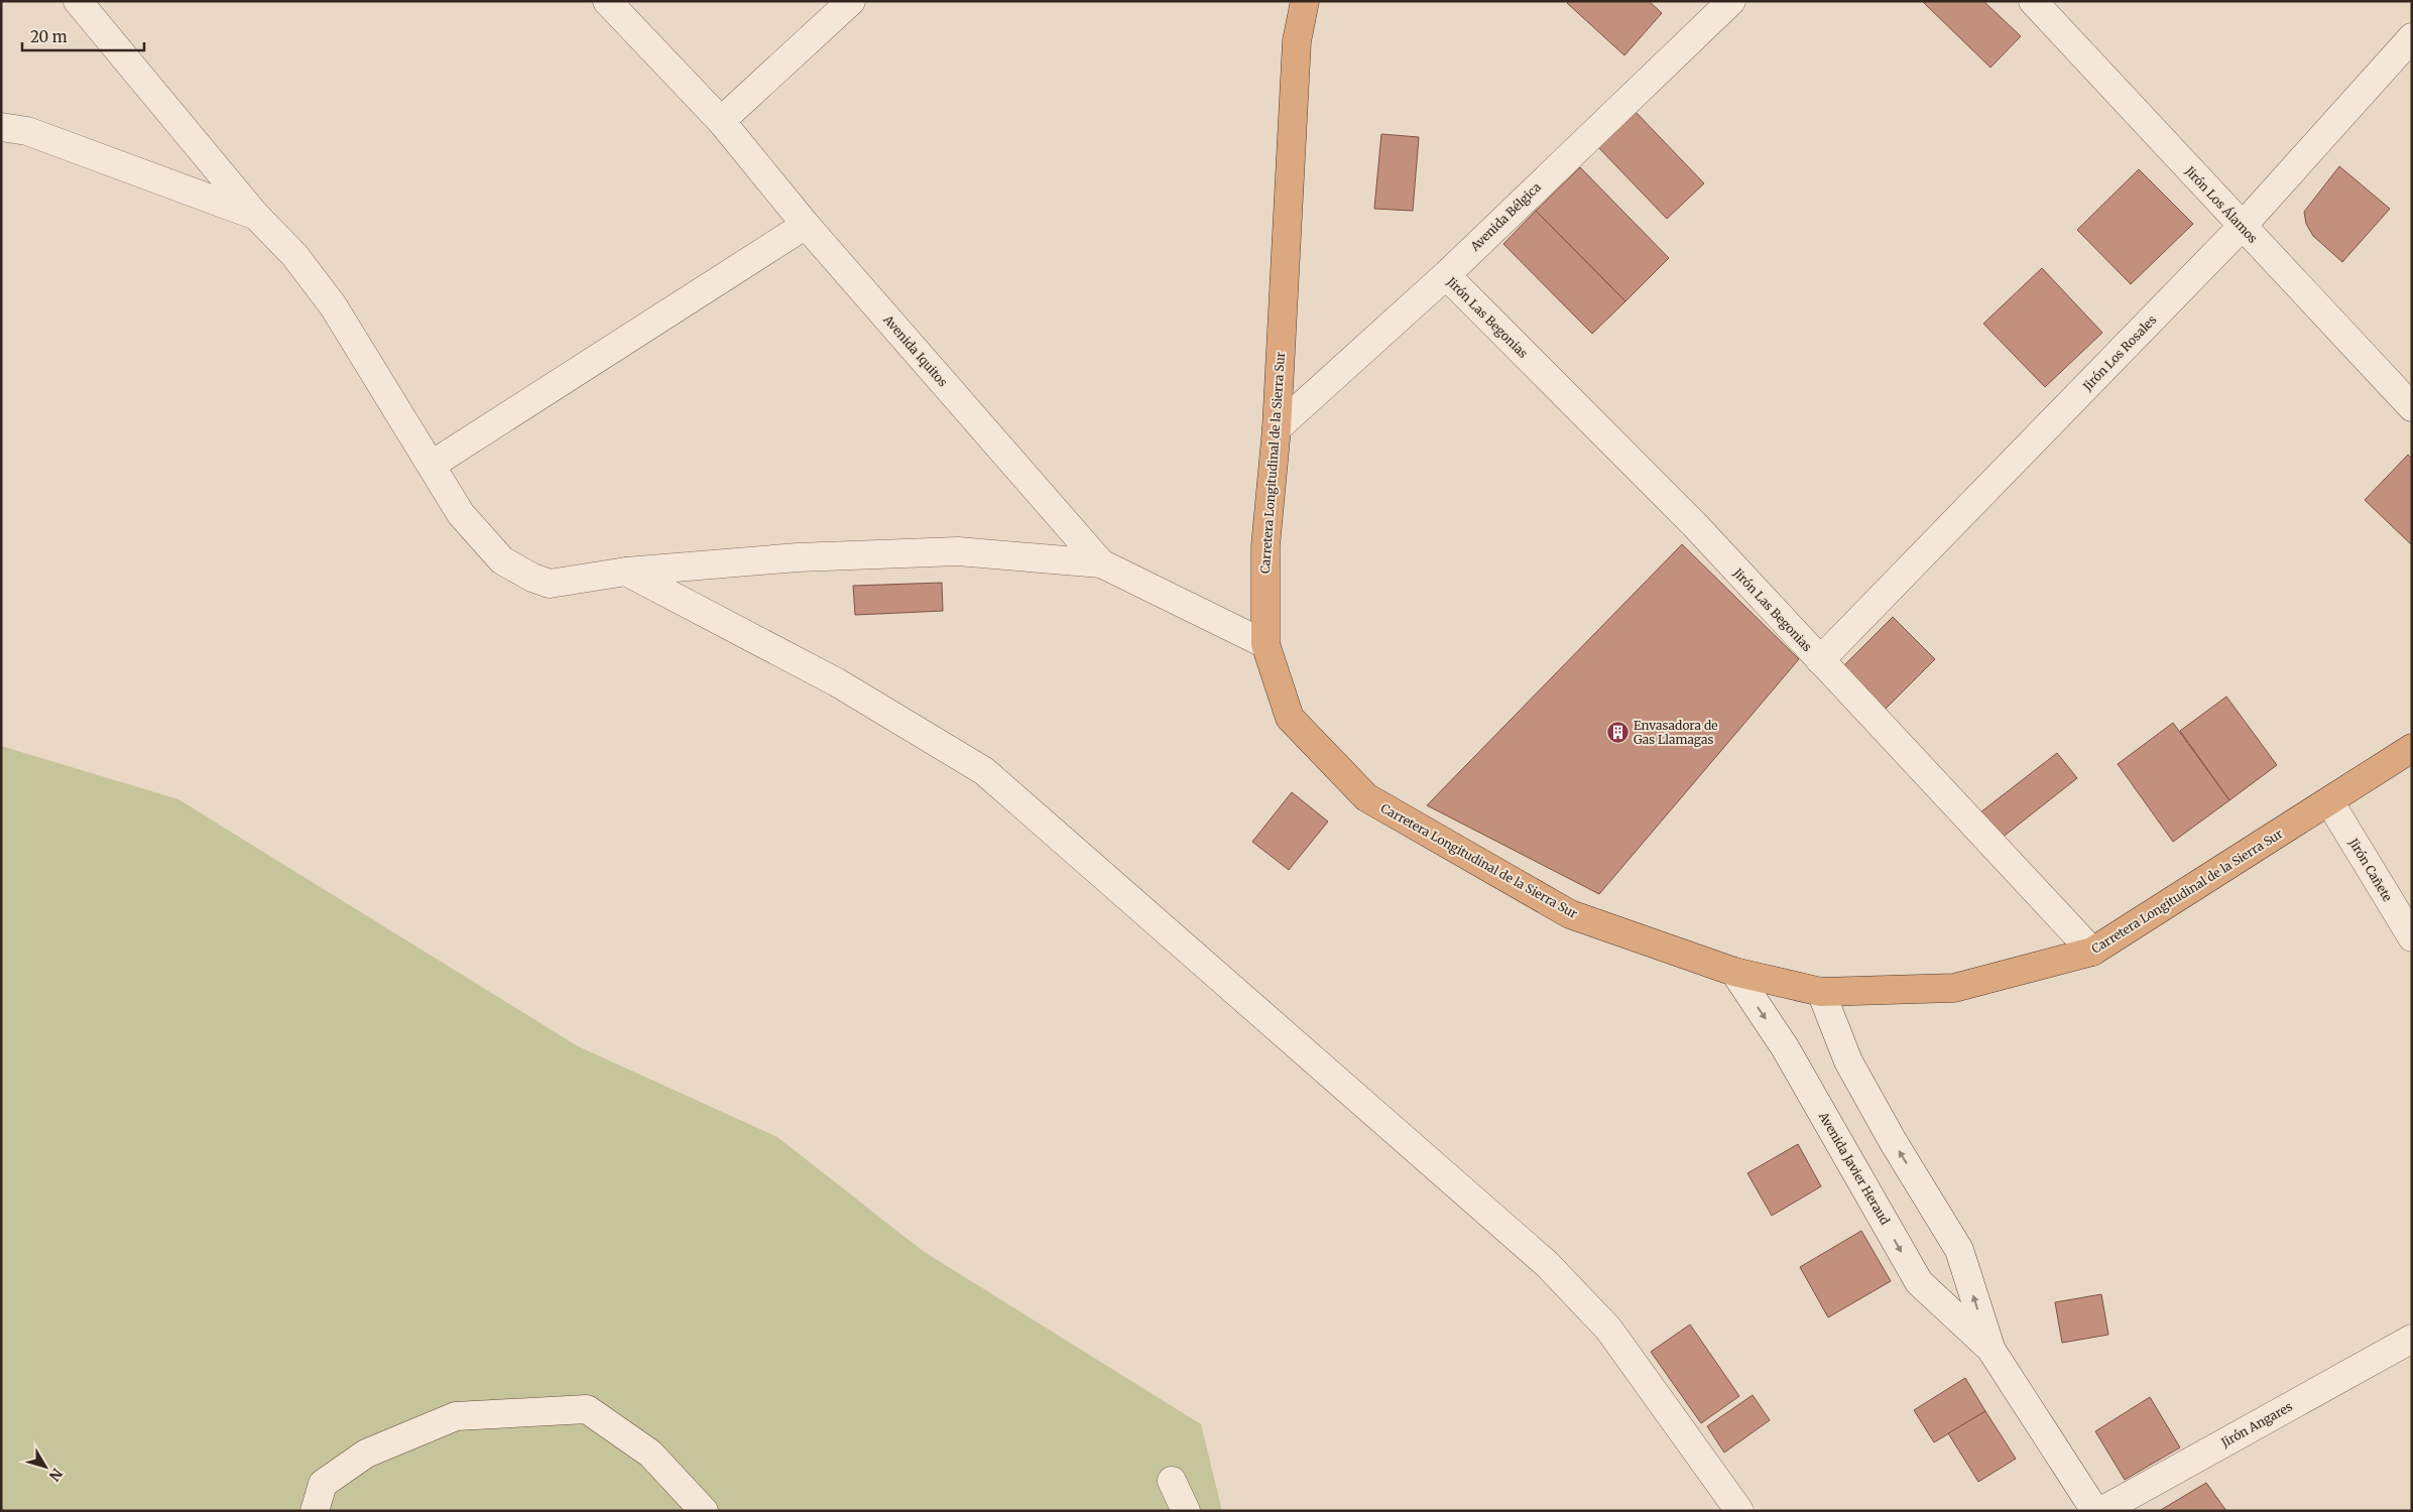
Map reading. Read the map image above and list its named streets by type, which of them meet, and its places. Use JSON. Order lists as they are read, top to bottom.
{
  "streets": {
    "highway": ["Carretera Longitudinal de la Sierra Sur"],
    "street": [
      "Jirón Los Álamos",
      "Avenida Bélgica",
      "Jirón Las Begonias",
      "Avenida Iquitos",
      "Jirón Los Rosales",
      "Jirón Cañete",
      "Avenida Javier Heraud",
      "Jirón Angares"
    ]
  },
  "crossings": [
    ["Jirón Los Álamos", "Jirón Los Rosales"],
    ["Avenida Bélgica", "Jirón Las Begonias"],
    ["Avenida Bélgica", "Carretera Longitudinal de la Sierra Sur"],
    ["Jirón Las Begonias", "Jirón Los Rosales"],
    ["Jirón Las Begonias", "Carretera Longitudinal de la Sierra Sur"],
    ["Avenida Iquitos", "Carretera Longitudinal de la Sierra Sur"],
    ["Carretera Longitudinal de la Sierra Sur", "Jirón Cañete"],
    ["Carretera Longitudinal de la Sierra Sur", "Avenida Javier Heraud"]
  ],
  "places": {
    "building": ["Envasadora de Gas Llamagas"]
  },
  "scale_bar": "20 m",
  "north": "bottom right"
}
